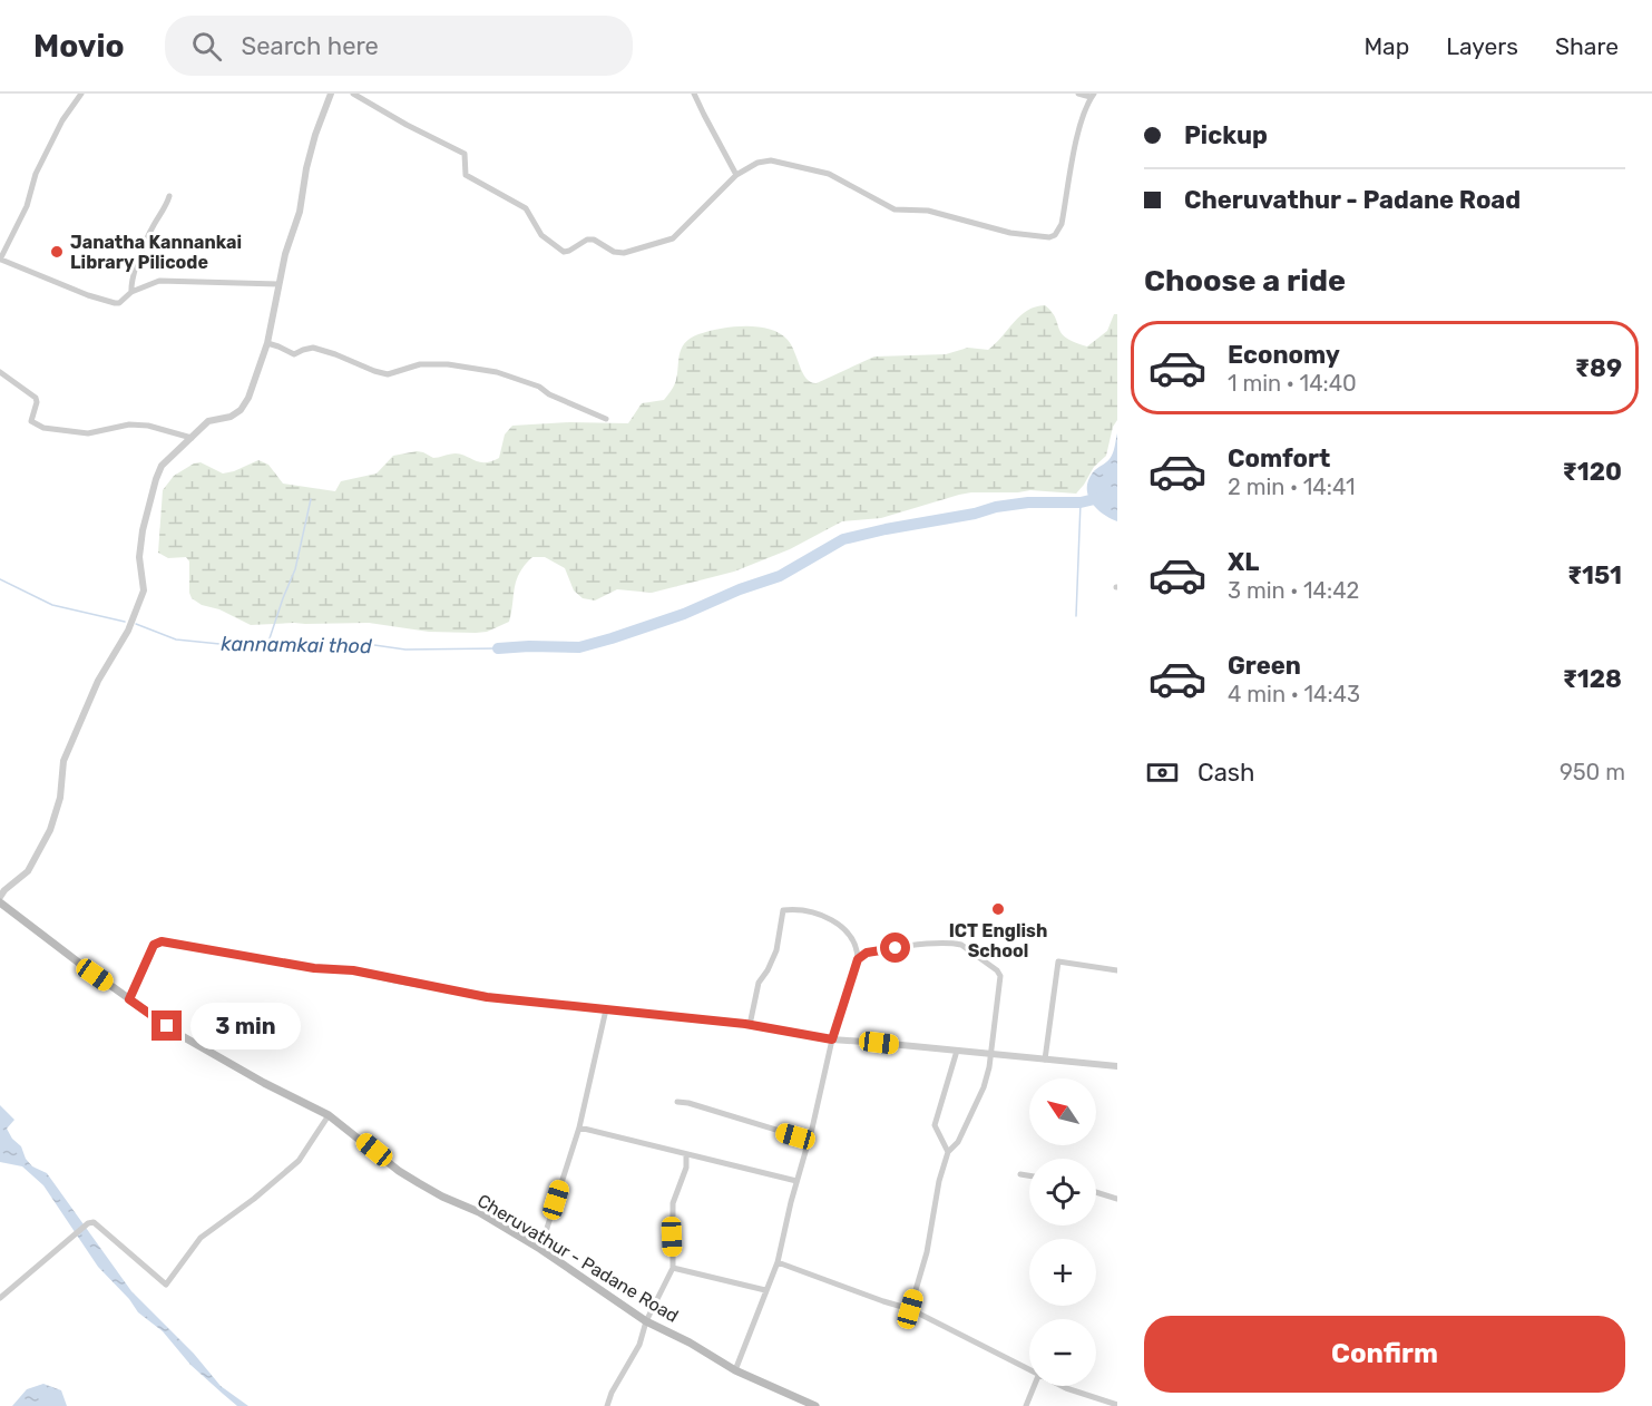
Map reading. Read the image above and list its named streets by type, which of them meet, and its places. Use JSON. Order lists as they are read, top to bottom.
{
  "streets": {
    "main road": ["Cheruvathur - Padane Road"]
  },
  "water": ["kannamkai thod"],
  "places": ["Janatha Kannankai Library Pilicode", "ICT English School"],
  "north": "top left",
  "page": {
    "header": "Movio",
    "search": "Search here",
    "nav": ["Map", "Layers", "Share"],
    "banner": ["Pickup", "Cheruvathur - Padane Road"],
    "heading": "Choose a ride",
    "list": [
      {
        "name": "Economy",
        "note": "1 min · 14:40",
        "value": "₹89"
      },
      {
        "name": "Comfort",
        "note": "2 min · 14:41",
        "value": "₹120"
      },
      {
        "name": "XL",
        "note": "3 min · 14:42",
        "value": "₹151"
      },
      {
        "name": "Green",
        "note": "4 min · 14:43",
        "value": "₹128"
      }
    ],
    "pay": ["Cash", "950 m"],
    "bubble": "3 min",
    "map_buttons": ["+", "−"],
    "buttons": "Confirm"
  }
}
